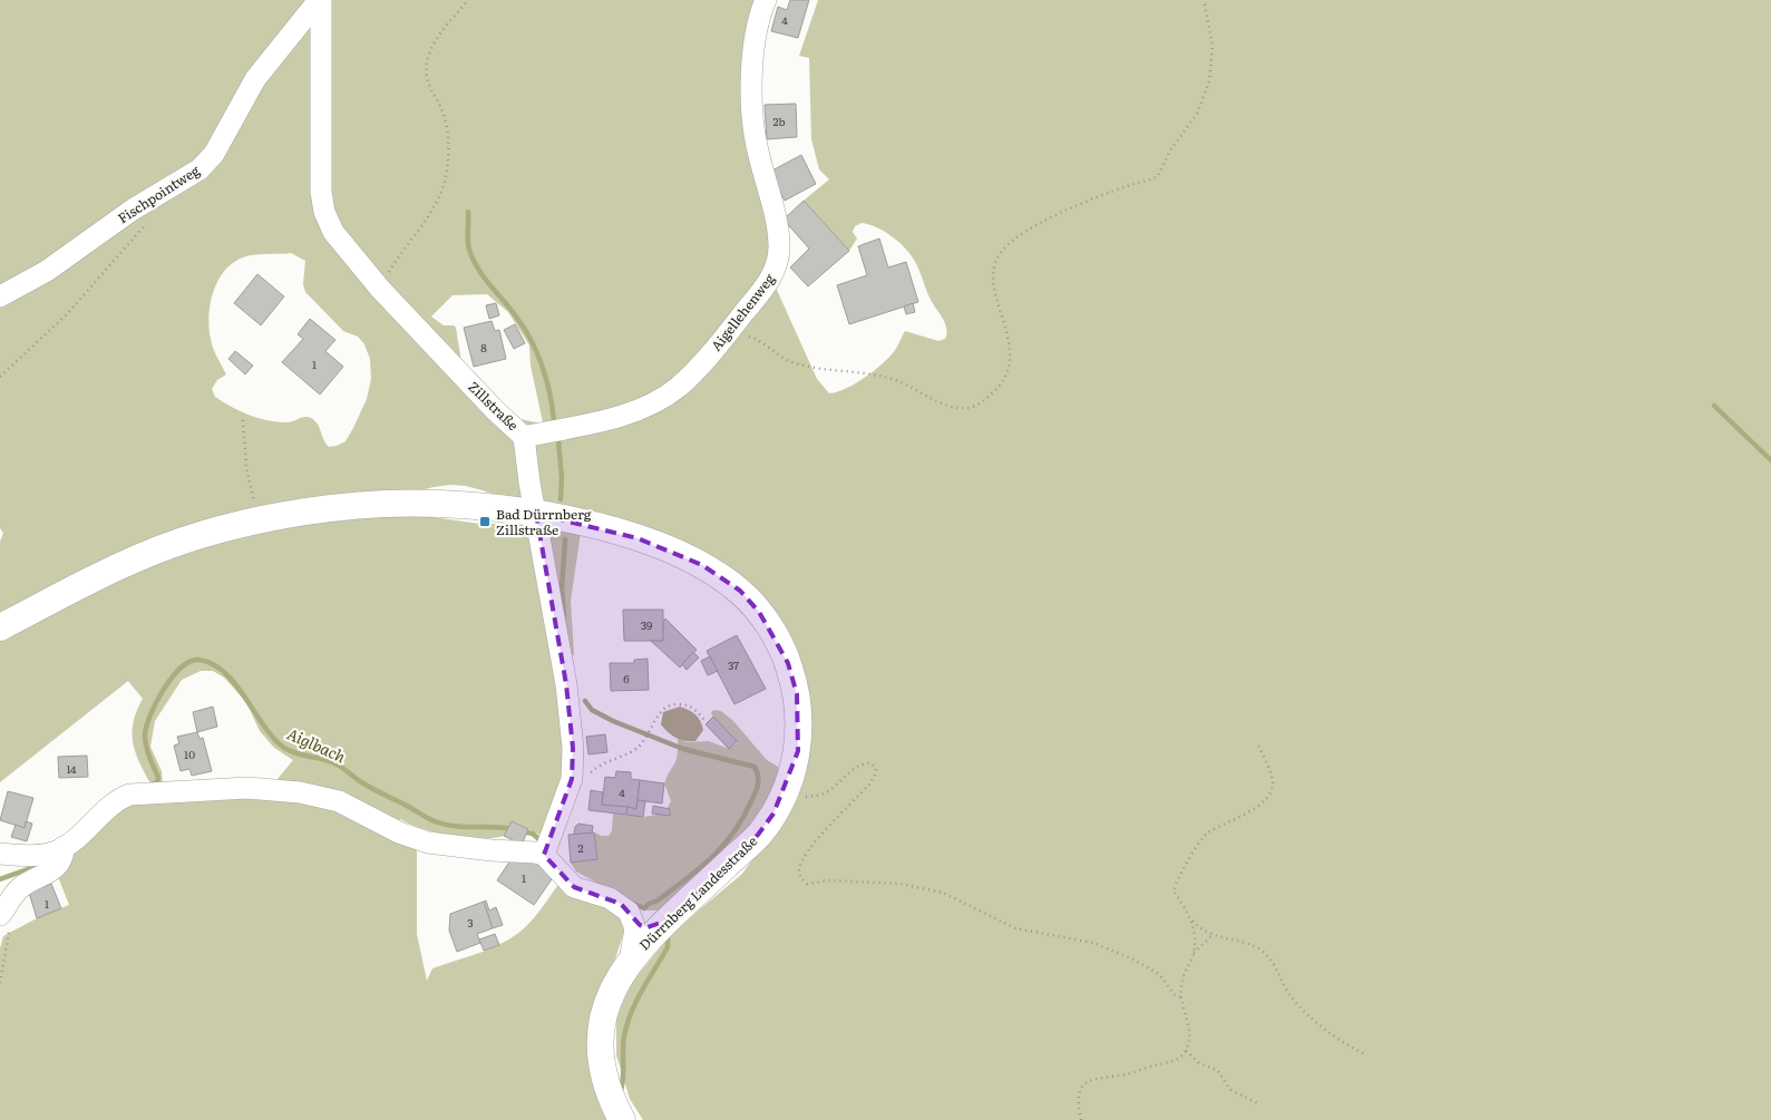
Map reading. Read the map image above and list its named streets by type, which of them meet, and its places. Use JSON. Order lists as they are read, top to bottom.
{
  "streets": {
    "main road": ["Dürrnberg Landesstraße"],
    "street": ["Fischpointweg", "Aigellehenweg", "Zillstraße"]
  },
  "crossings": [
    ["Fischpointweg", "Zillstraße"],
    ["Aigellehenweg", "Zillstraße"],
    ["Zillstraße", "Dürrnberg Landesstraße"]
  ],
  "water": ["Aiglbach"],
  "places": {
    "transit": ["Bad Dürrnberg Zillstraße"]
  },
  "house_numbers": [
    "4",
    "2b",
    "8",
    "1",
    "39",
    "37",
    "6",
    "10",
    "14",
    "4",
    "2",
    "1",
    "1",
    "3"
  ]
}
